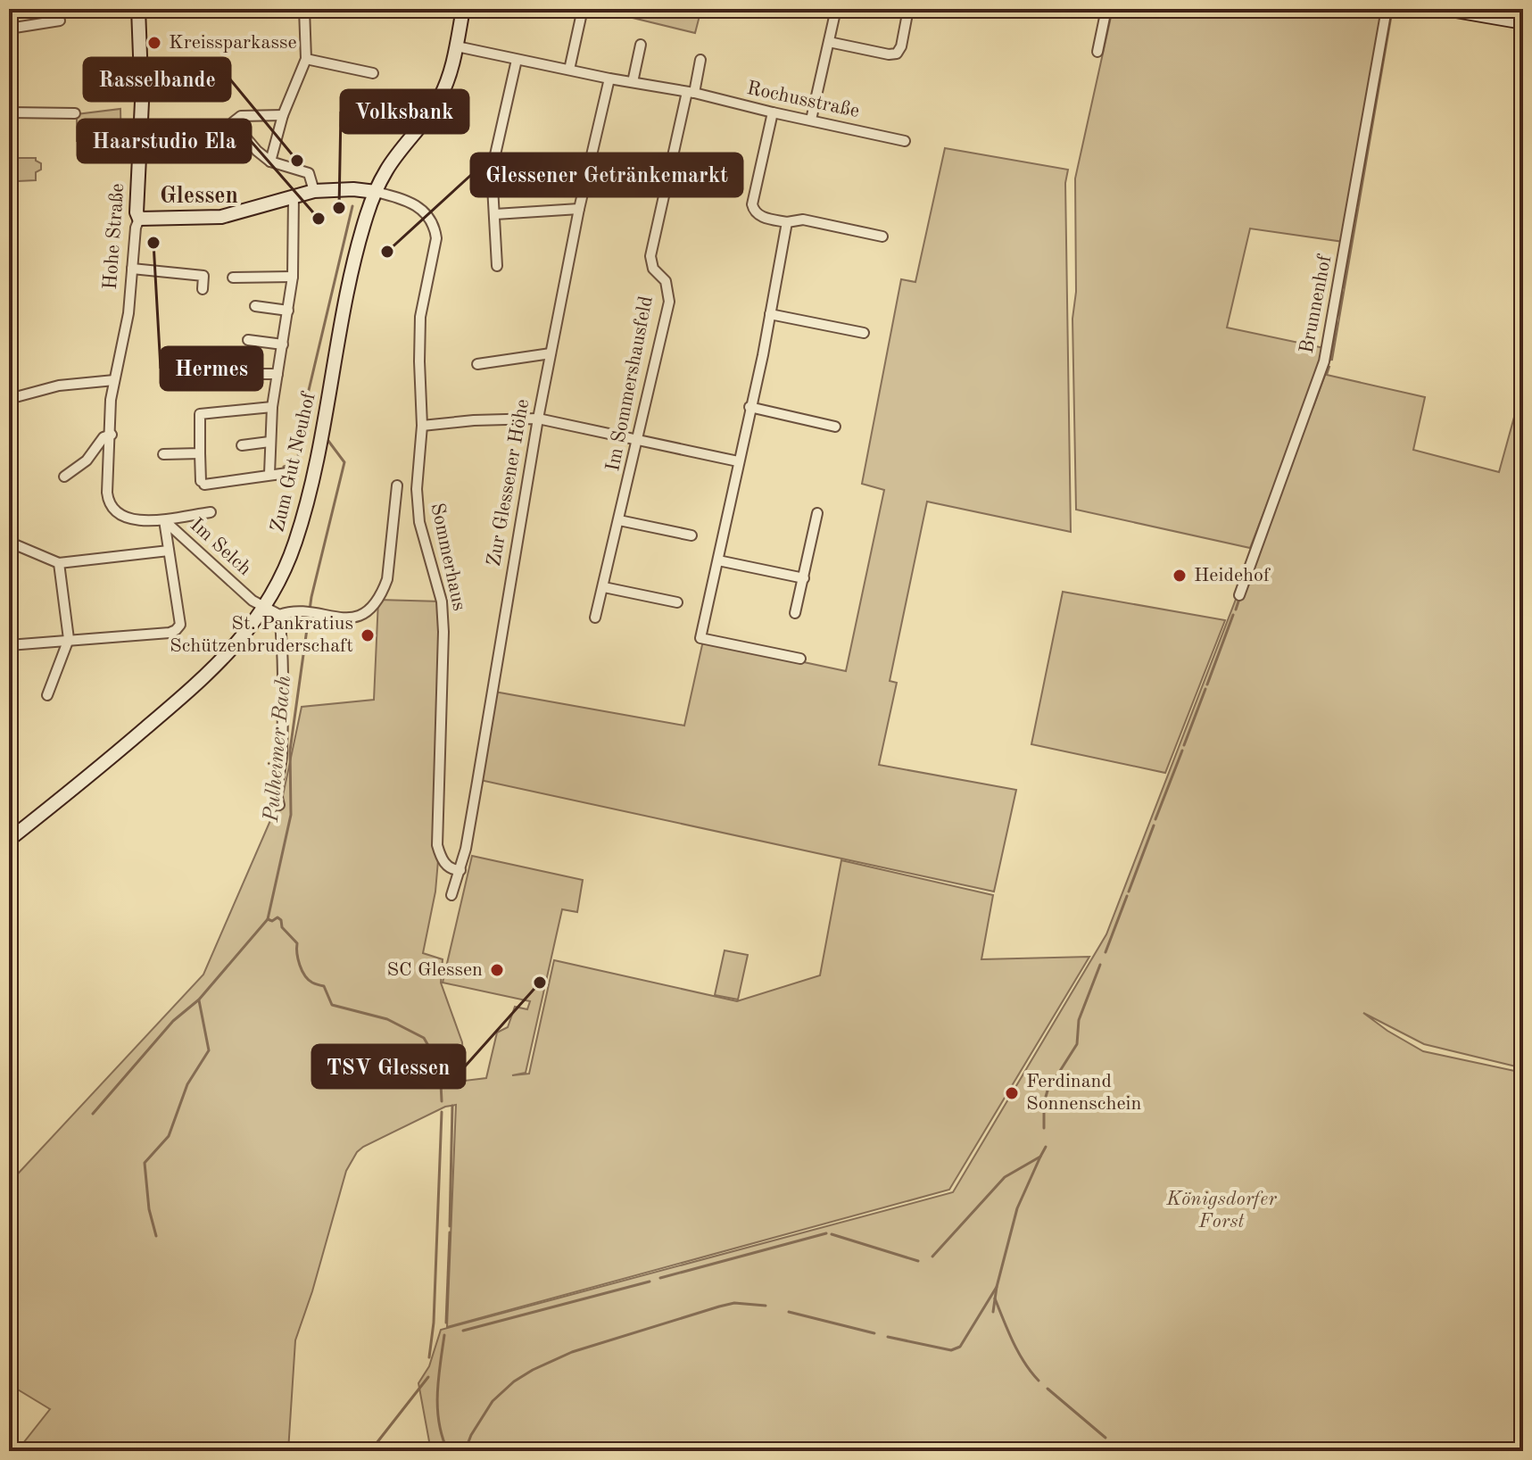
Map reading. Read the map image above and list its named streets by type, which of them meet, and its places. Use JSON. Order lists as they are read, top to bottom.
{
  "streets": {
    "main road": ["Hohe Straße", "Zum Gut Neuhof"],
    "street": [
      "Rochusstraße",
      "Brunnenhof",
      "Im Sommershausfeld",
      "Zur Glessener Höhe",
      "Im Selch",
      "Sommerhaus"
    ]
  },
  "crossings": [
    ["Rochusstraße", "Im Sommershausfeld"],
    ["Rochusstraße", "Zum Gut Neuhof"],
    ["Rochusstraße", "Zur Glessener Höhe"],
    ["Hohe Straße", "Im Selch"],
    ["Zum Gut Neuhof", "Im Selch"],
    ["Zum Gut Neuhof", "Sommerhaus"],
    ["Zur Glessener Höhe", "Sommerhaus"]
  ],
  "districts": ["Glessen"],
  "water": ["Pulheimer Bach"],
  "parks": ["Königsdorfer Forst"],
  "places": [
    "Kreissparkasse",
    "Rasselbande",
    "Volksbank",
    "Haarstudio Ela",
    "Hermes",
    "Glessener Getränkemarkt",
    "Heidehof",
    "St. Pankratius Schützenbruderschaft",
    "SC Glessen",
    "TSV Glessen",
    "Ferdinand Sonnenschein"
  ]
}
